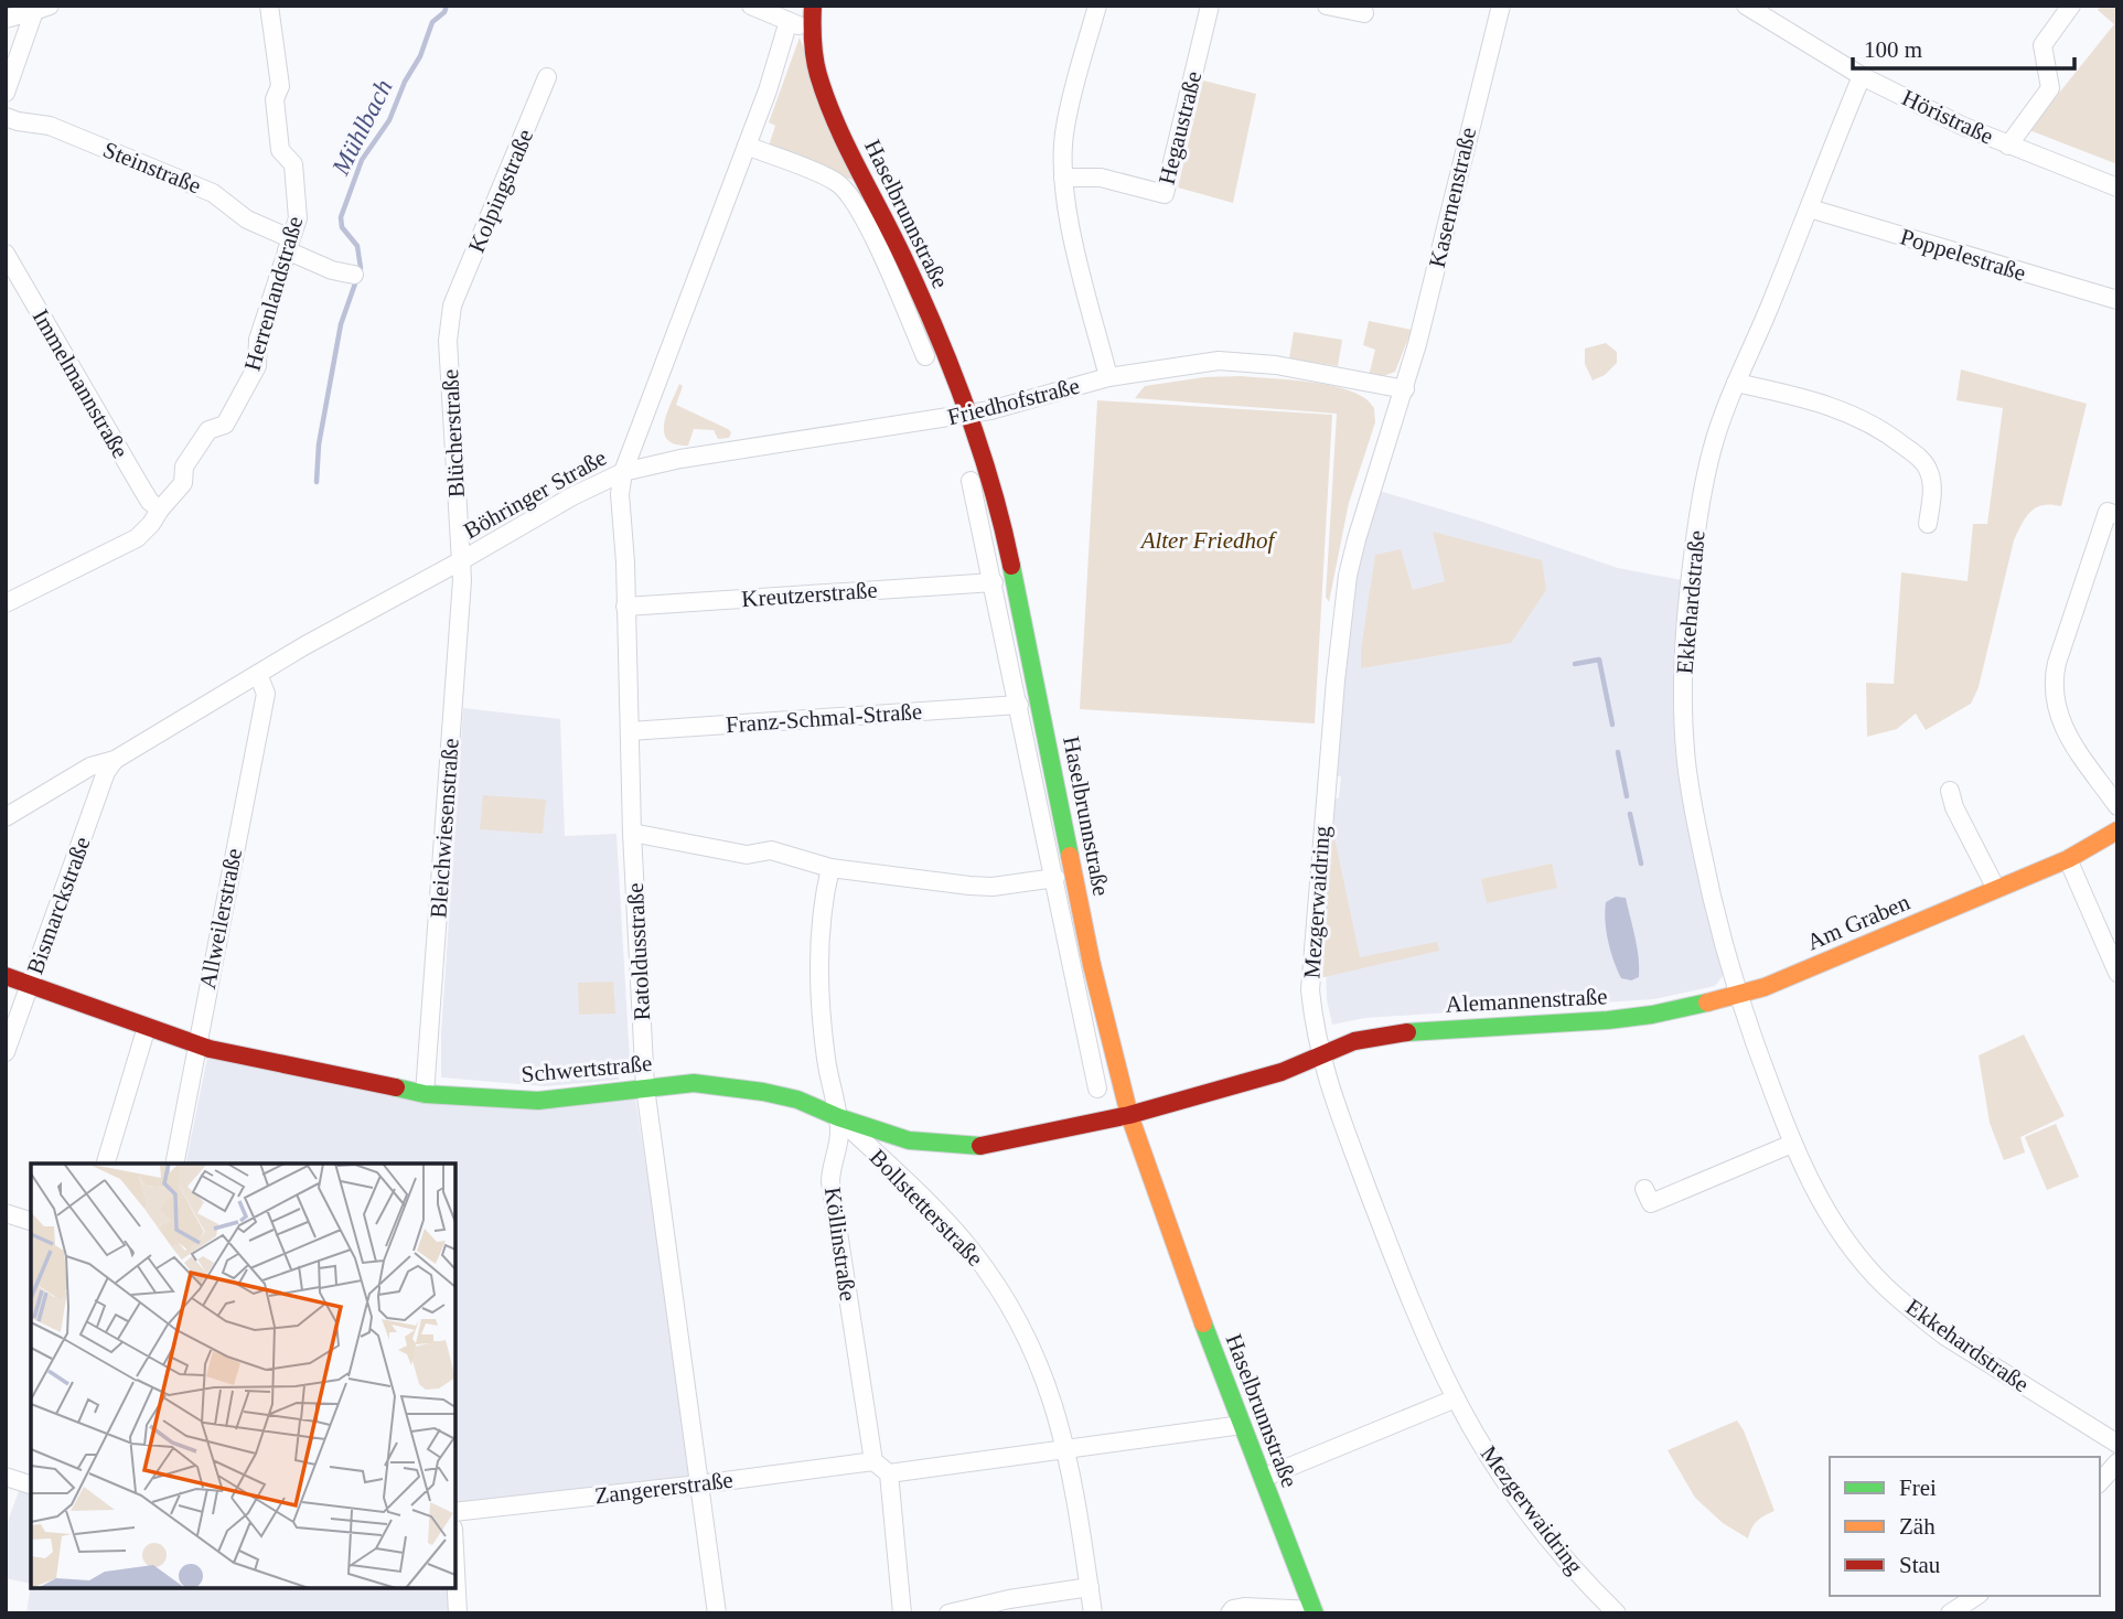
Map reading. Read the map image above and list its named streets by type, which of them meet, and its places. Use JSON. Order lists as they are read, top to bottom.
{
  "streets": {
    "street": [
      "Höristraße",
      "Hegaustraße",
      "Steinstraße",
      "Kolpingstraße",
      "Kasernenstraße",
      "Haselbrunnstraße",
      "Poppelestraße",
      "Herrenlandstraße",
      "Immelmannstraße",
      "Friedhofstraße",
      "Blücherstraße",
      "Böhringer Straße",
      "Kreutzerstraße",
      "Ekkehardstraße",
      "Franz-Schmal-Straße",
      "Bleichwiesenstraße",
      "Mezgerwaidring",
      "Bismarckstraße",
      "Allweilerstraße",
      "Am Graben",
      "Ratoldusstraße",
      "Alemannenstraße",
      "Schwertstraße",
      "Bollstetterstraße",
      "Köllinstraße",
      "Zangererstraße"
    ]
  },
  "crossings": [
    ["Höristraße", "Ekkehardstraße"],
    ["Steinstraße", "Herrenlandstraße"],
    ["Kolpingstraße", "Blücherstraße"],
    ["Kasernenstraße", "Friedhofstraße"],
    ["Kasernenstraße", "Mezgerwaidring"],
    ["Haselbrunnstraße", "Friedhofstraße"],
    ["Haselbrunnstraße", "Böhringer Straße"],
    ["Haselbrunnstraße", "Kreutzerstraße"],
    ["Haselbrunnstraße", "Franz-Schmal-Straße"],
    ["Haselbrunnstraße", "Alemannenstraße"],
    ["Haselbrunnstraße", "Schwertstraße"],
    ["Poppelestraße", "Ekkehardstraße"],
    ["Herrenlandstraße", "Immelmannstraße"],
    ["Friedhofstraße", "Böhringer Straße"],
    ["Friedhofstraße", "Mezgerwaidring"],
    ["Friedhofstraße", "Ratoldusstraße"],
    ["Blücherstraße", "Böhringer Straße"],
    ["Blücherstraße", "Bleichwiesenstraße"],
    ["Böhringer Straße", "Bleichwiesenstraße"],
    ["Böhringer Straße", "Bismarckstraße"],
    ["Böhringer Straße", "Allweilerstraße"],
    ["Böhringer Straße", "Ratoldusstraße"],
    ["Kreutzerstraße", "Ratoldusstraße"],
    ["Ekkehardstraße", "Am Graben"],
    ["Ekkehardstraße", "Alemannenstraße"],
    ["Franz-Schmal-Straße", "Ratoldusstraße"],
    ["Bleichwiesenstraße", "Schwertstraße"],
    ["Mezgerwaidring", "Alemannenstraße"],
    ["Bismarckstraße", "Schwertstraße"],
    ["Allweilerstraße", "Schwertstraße"],
    ["Am Graben", "Alemannenstraße"],
    ["Ratoldusstraße", "Schwertstraße"],
    ["Ratoldusstraße", "Zangererstraße"],
    ["Alemannenstraße", "Schwertstraße"],
    ["Schwertstraße", "Bollstetterstraße"],
    ["Schwertstraße", "Köllinstraße"],
    ["Bollstetterstraße", "Köllinstraße"],
    ["Köllinstraße", "Zangererstraße"]
  ],
  "water": ["Mühlbach"],
  "parks": ["Alter Friedhof"],
  "legend": ["Frei", "Zäh", "Stau"],
  "scale_bar": "100 m"
}
